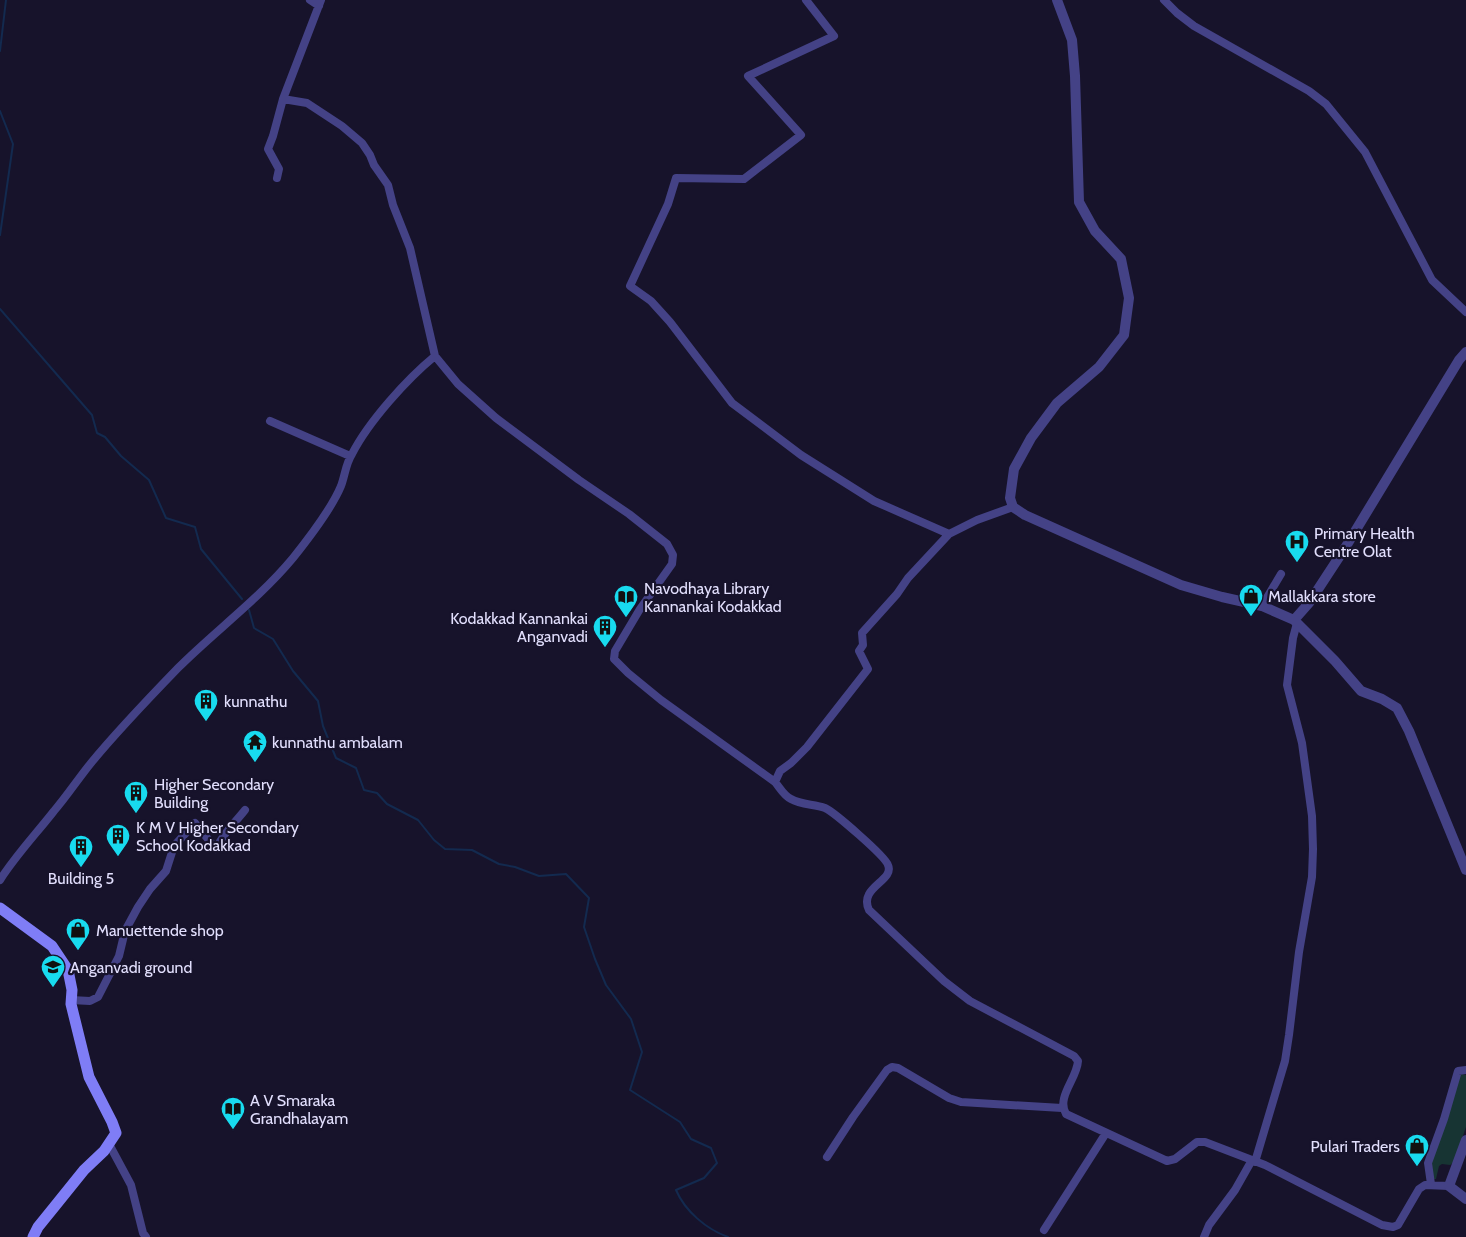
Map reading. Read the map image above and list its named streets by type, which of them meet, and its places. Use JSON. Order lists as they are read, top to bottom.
{
  "places": {
    "hospital": ["Primary Health Centre Olat"],
    "shop": ["Mallakkara store", "Manuettende shop", "Pulari Traders"],
    "library": ["Navodhaya Library Kannankai Kodakkad", "A V Smaraka Grandhalayam"],
    "building": [
      "Kodakkad Kannankai Anganvadi",
      "kunnathu",
      "Higher Secondary Building",
      "K M V Higher Secondary School Kodakkad",
      "Building 5"
    ],
    "temple": ["kunnathu ambalam"],
    "school or university": ["Anganvadi ground"]
  }
}
